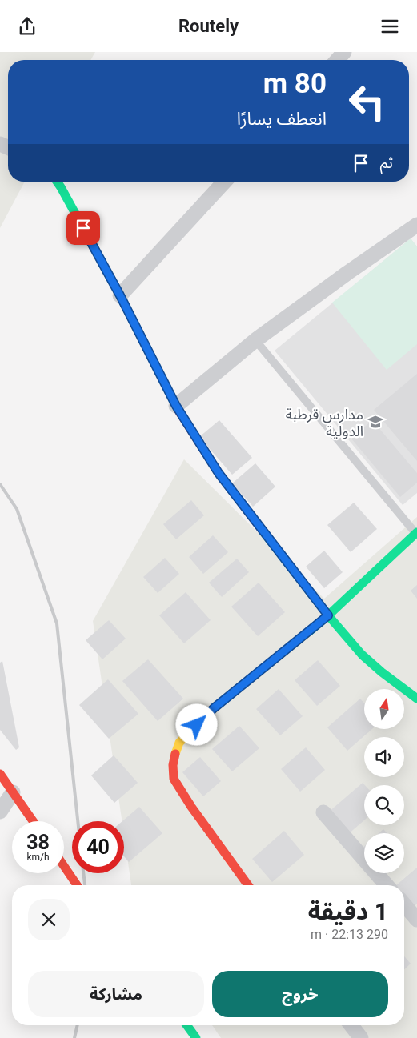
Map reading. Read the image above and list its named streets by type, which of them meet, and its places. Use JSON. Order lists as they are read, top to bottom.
{
  "places": {
    "school or university": ["مدارس قرطبة الدولية"]
  },
  "north": "top",
  "page": {
    "header": "Routely",
    "turn": ["80 m", "انعطف يسارًا"],
    "then": "ثم",
    "speed": "38 km/h",
    "limit": "40",
    "heading": ["1 دقيقة", "290 m · 22:13"],
    "buttons": ["خروج", "مشاركة"]
  }
}
